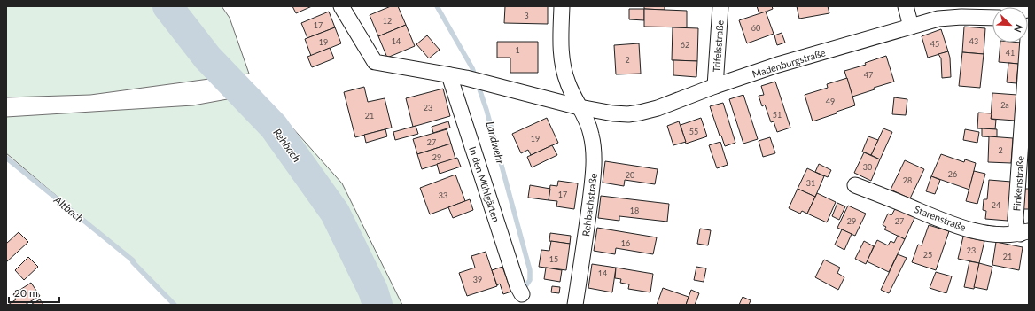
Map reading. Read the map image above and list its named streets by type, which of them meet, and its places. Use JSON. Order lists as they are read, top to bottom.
{
  "streets": {
    "street": [
      "Trifelsstraße",
      "Madenburgstraße",
      "Finkenstraße",
      "In den Mühlgärten",
      "Rehbachstraße",
      "Starenstraße"
    ]
  },
  "crossings": [
    ["Trifelsstraße", "Madenburgstraße"],
    ["Madenburgstraße", "Rehbachstraße"],
    ["Finkenstraße", "Starenstraße"]
  ],
  "water": ["Landwehr", "Rehbach", "Altbach"],
  "house_numbers": [
    "3",
    "12",
    "17",
    "60",
    "14",
    "43",
    "19",
    "45",
    "62",
    "1",
    "41",
    "2",
    "47",
    "49",
    "2a",
    "23",
    "51",
    "21",
    "55",
    "19",
    "27",
    "2",
    "29",
    "30",
    "26",
    "20",
    "28",
    "31",
    "17",
    "33",
    "24",
    "18",
    "29",
    "27",
    "16",
    "23",
    "25",
    "21",
    "15",
    "14",
    "39"
  ],
  "scale_bar": "20 m",
  "north": "bottom right"
}
